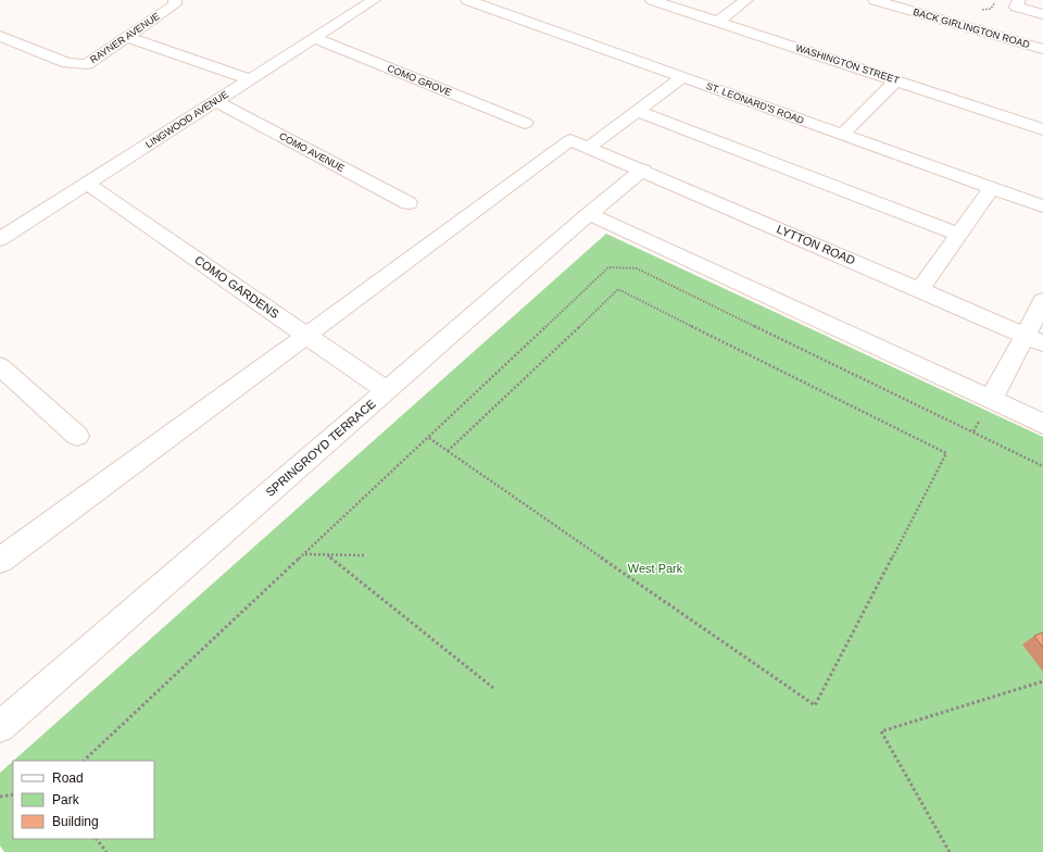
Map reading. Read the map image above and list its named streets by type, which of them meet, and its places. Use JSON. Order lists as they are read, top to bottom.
{
  "streets": {
    "street": [
      "BACK GIRLINGTON ROAD",
      "RAYNER AVENUE",
      "WASHINGTON STREET",
      "COMO GROVE",
      "ST. LEONARD'S ROAD",
      "LINGWOOD AVENUE",
      "COMO AVENUE",
      "LYTTON ROAD",
      "COMO GARDENS",
      "SPRINGROYD TERRACE"
    ]
  },
  "crossings": [
    ["COMO GROVE", "LINGWOOD AVENUE"],
    ["LINGWOOD AVENUE", "COMO AVENUE"],
    ["LINGWOOD AVENUE", "COMO GARDENS"],
    ["LYTTON ROAD", "COMO GARDENS"],
    ["LYTTON ROAD", "SPRINGROYD TERRACE"],
    ["COMO GARDENS", "SPRINGROYD TERRACE"]
  ],
  "parks": ["West Park"],
  "legend": ["Road", "Park", "Building"]
}
